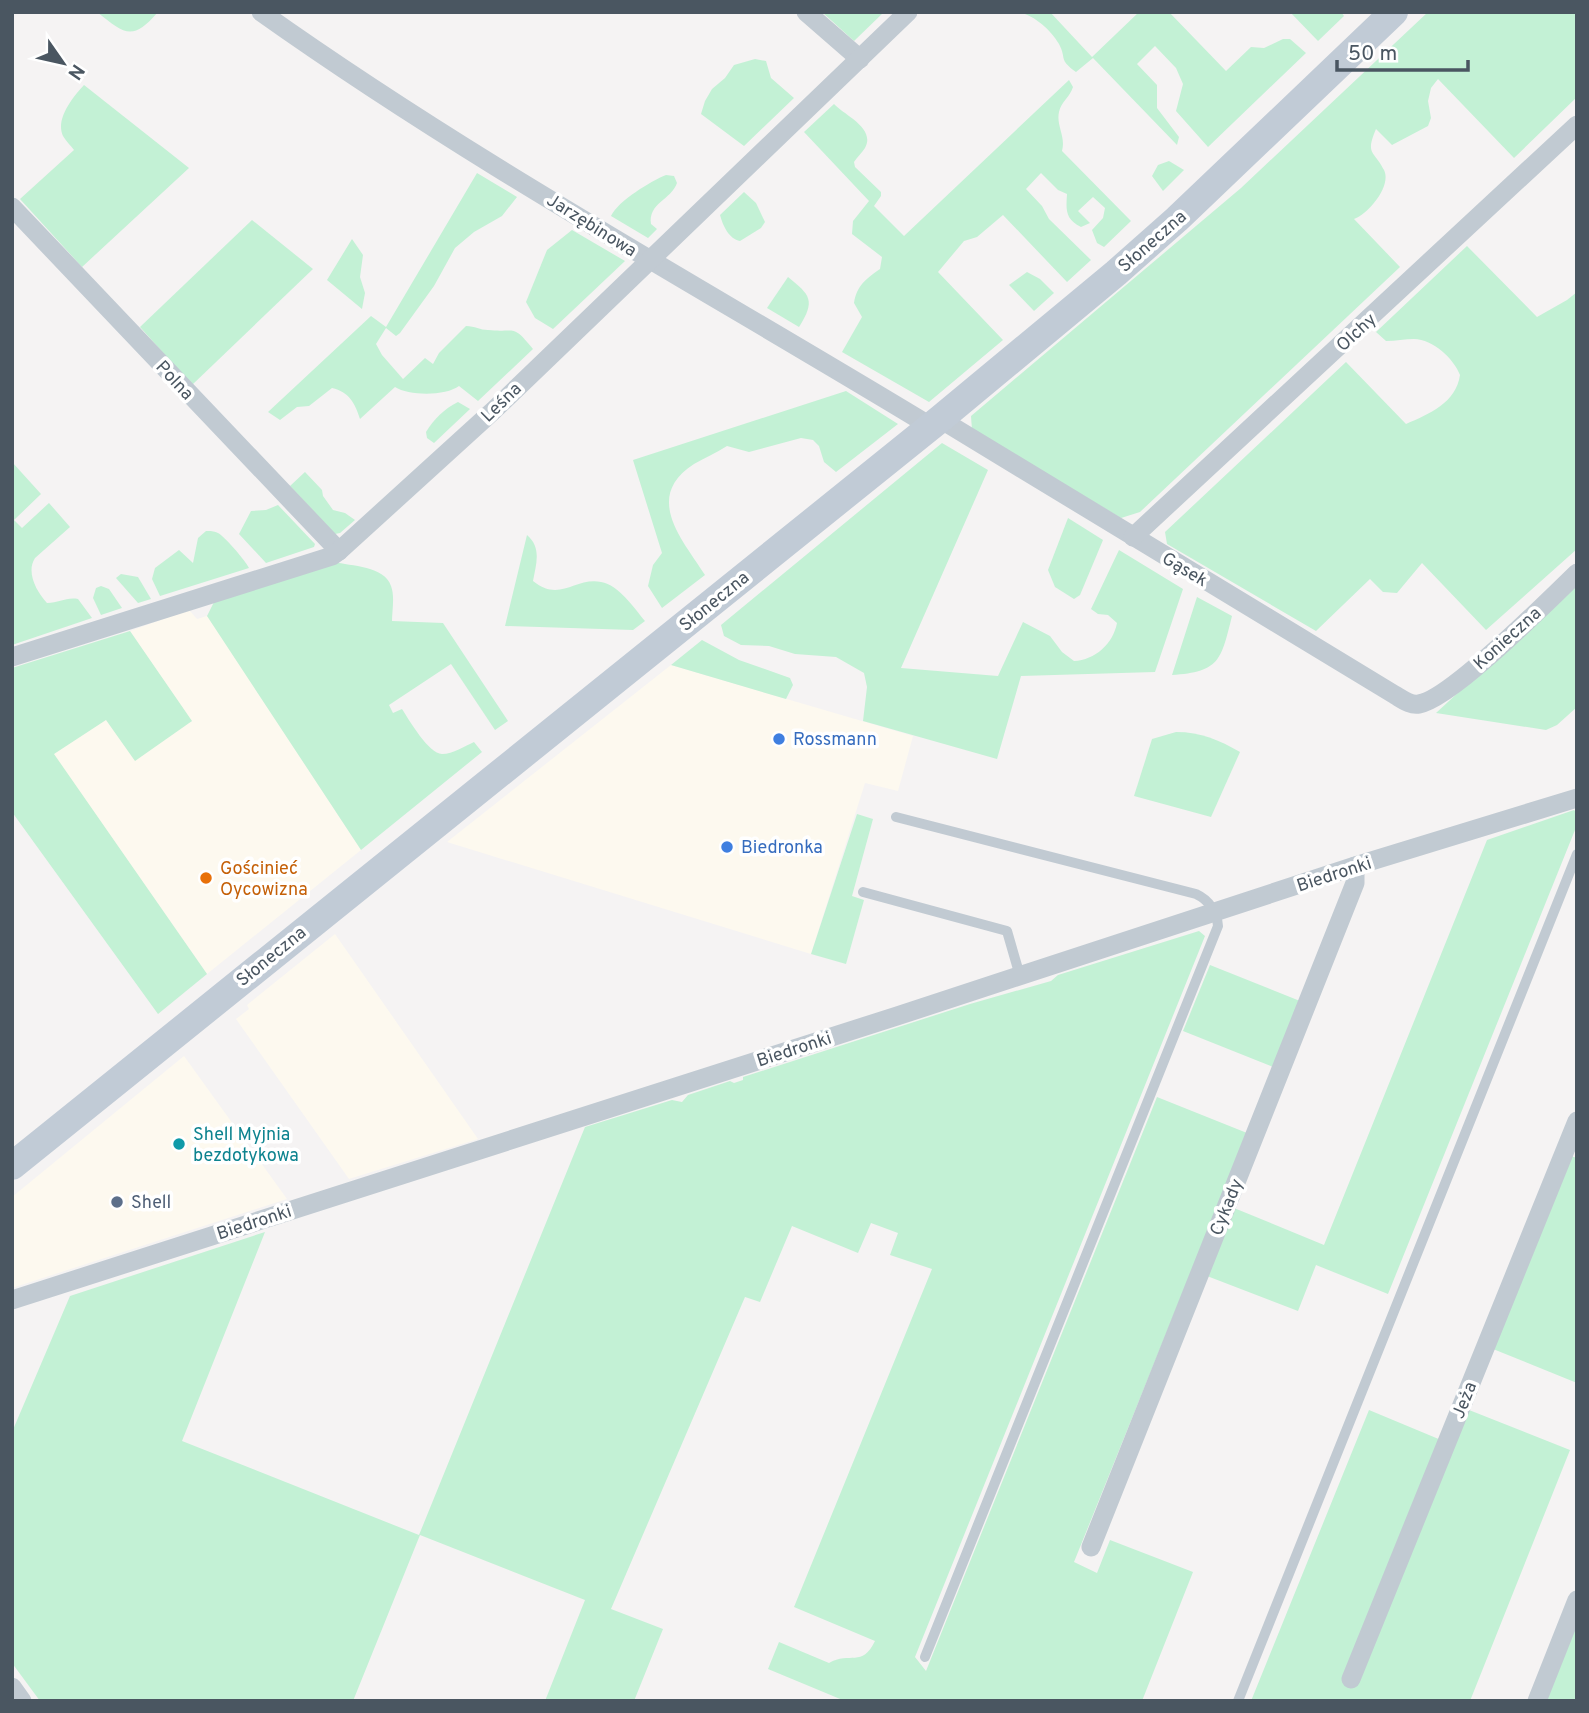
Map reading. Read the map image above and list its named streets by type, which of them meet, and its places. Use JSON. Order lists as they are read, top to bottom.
{
  "streets": {
    "main road": ["Słoneczna"],
    "street": [
      "Jarzębinowa",
      "Olchy",
      "Polna",
      "Leśna",
      "Gąsek",
      "Konieczna",
      "Biedronki",
      "Cykady",
      "Jeża"
    ]
  },
  "crossings": [
    ["Jarzębinowa", "Słoneczna"],
    ["Jarzębinowa", "Leśna"],
    ["Jarzębinowa", "Gąsek"],
    ["Słoneczna", "Gąsek"],
    ["Olchy", "Gąsek"],
    ["Polna", "Leśna"],
    ["Gąsek", "Konieczna"],
    ["Biedronki", "Cykady"]
  ],
  "places": [
    "Rossmann",
    "Biedronka",
    "Gościnieć Oycowizna",
    "Shell Myjnia bezdotykowa",
    "Shell"
  ],
  "scale_bar": "50 m",
  "north": "bottom right"
}
